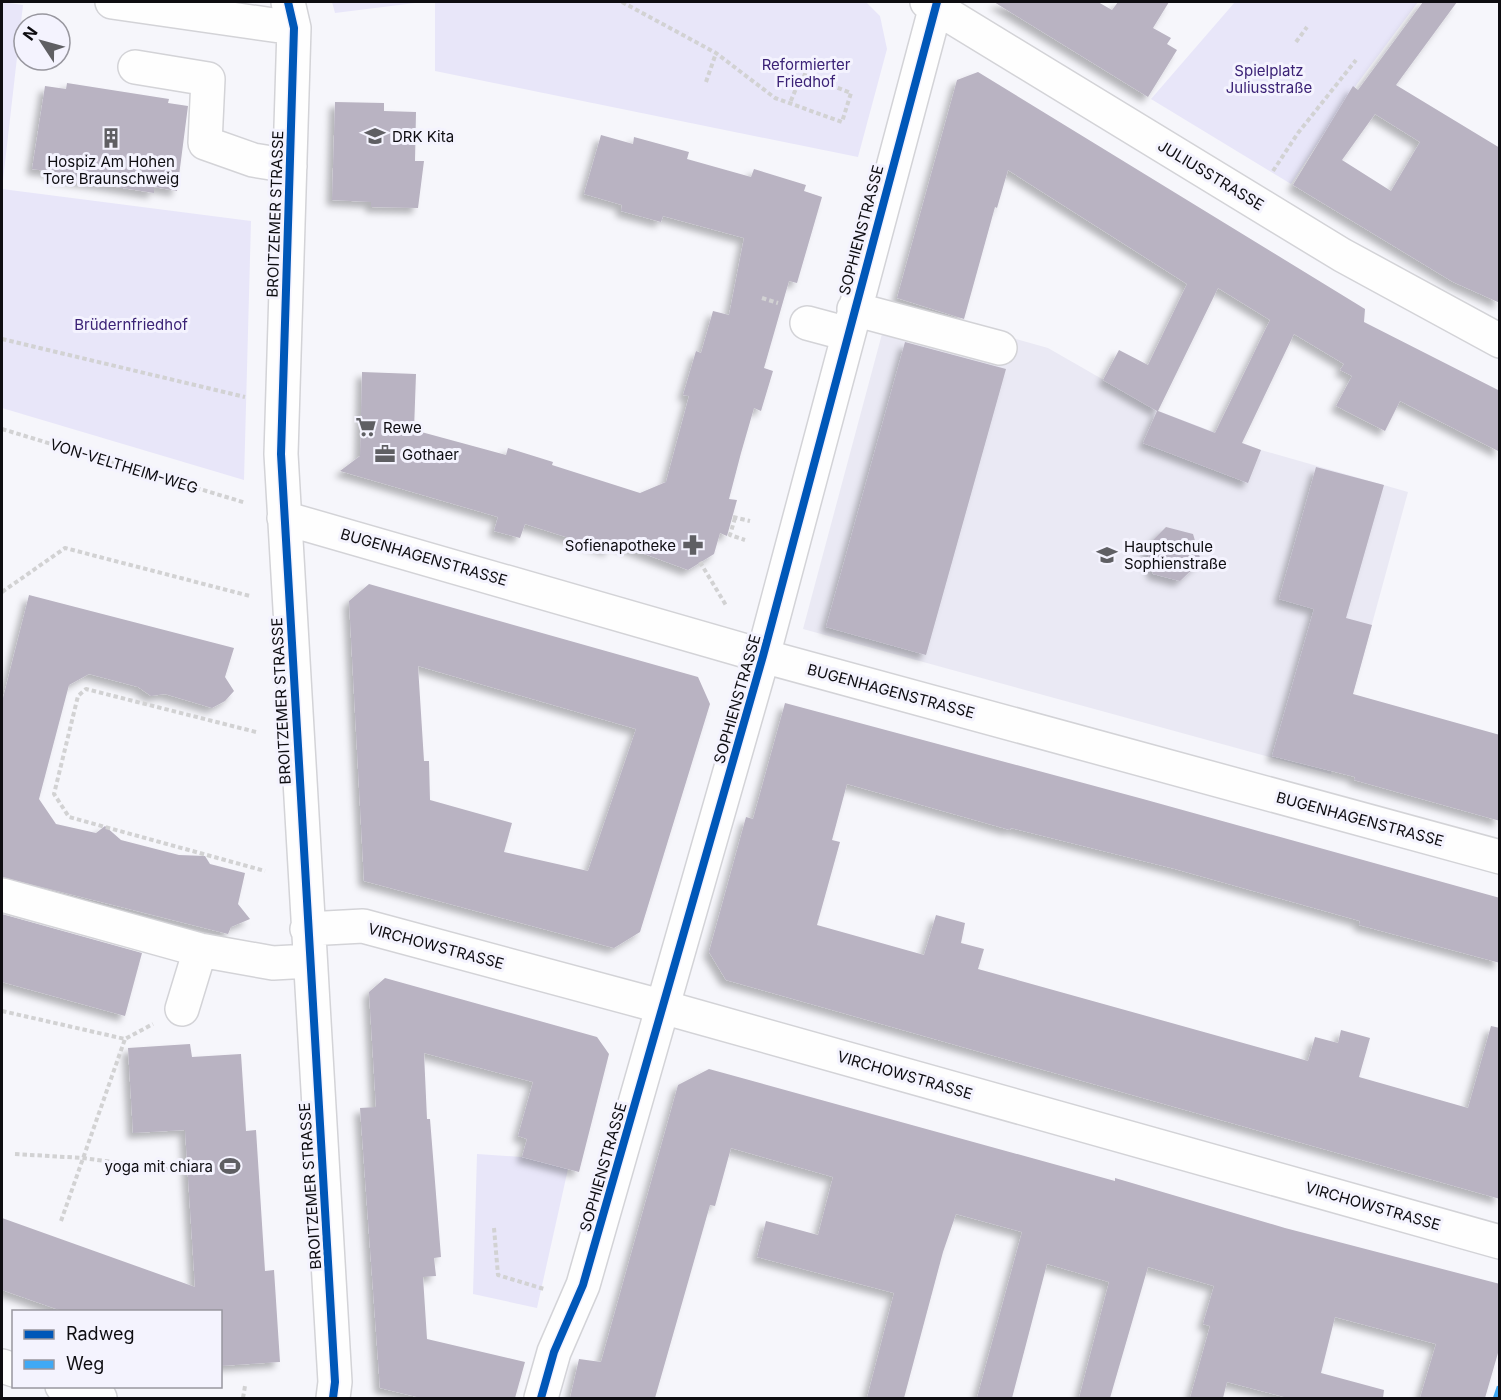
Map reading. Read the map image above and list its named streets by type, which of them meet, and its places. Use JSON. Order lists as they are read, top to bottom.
{
  "streets": {
    "street": [
      "JULIUSSTRASSE",
      "BROITZEMER STRASSE",
      "SOPHIENSTRASSE",
      "BUGENHAGENSTRASSE",
      "VIRCHOWSTRASSE"
    ],
    "path": ["VON-VELTHEIM-WEG"]
  },
  "crossings": [
    ["JULIUSSTRASSE", "SOPHIENSTRASSE"],
    ["BROITZEMER STRASSE", "BUGENHAGENSTRASSE"],
    ["BROITZEMER STRASSE", "VIRCHOWSTRASSE"],
    ["SOPHIENSTRASSE", "BUGENHAGENSTRASSE"],
    ["SOPHIENSTRASSE", "VIRCHOWSTRASSE"]
  ],
  "parks": ["Reformierter Friedhof", "Spielplatz Juliusstraße", "Brüdernfriedhof"],
  "places": {
    "school or university": ["DRK Kita", "Hauptschule Sophienstraße"],
    "building": ["Hospiz Am Hohen Tore Braunschweig"],
    "supermarket": ["Rewe"],
    "office": ["Gothaer"],
    "pharmacy": ["Sofienapotheke"],
    "sports": ["yoga mit chiara"]
  },
  "legend": ["Radweg", "Weg"],
  "north": "top left"
}
